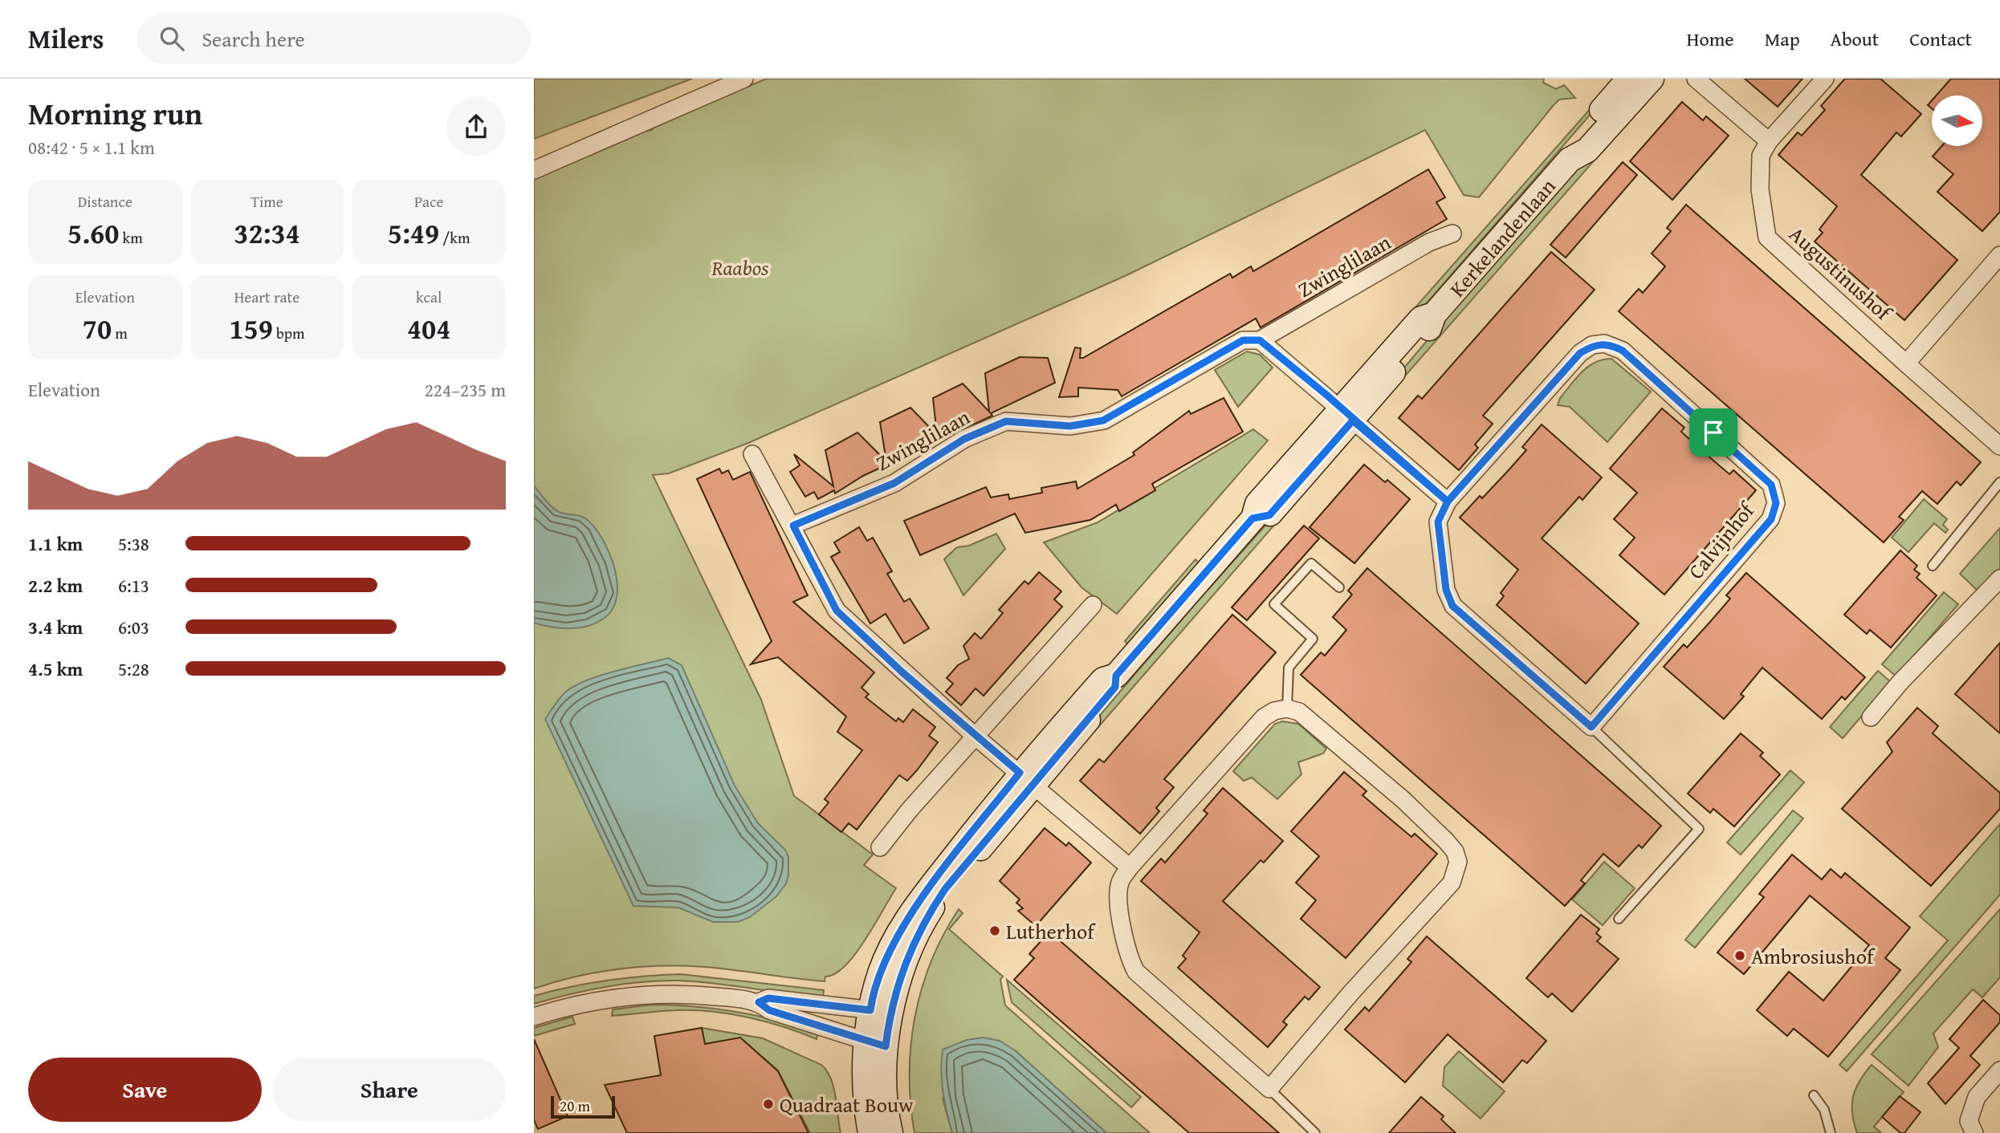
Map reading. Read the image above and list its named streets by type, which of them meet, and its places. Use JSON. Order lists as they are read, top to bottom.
{
  "streets": {
    "street": [
      "Kerkelandenlaan",
      "Zwinglilaan",
      "Augustinushof",
      "Calvijnhof"
    ]
  },
  "parks": ["Raabos"],
  "places": ["Lutherhof", "Ambrosiushof", "Quadraat Bouw"],
  "scale_bar": "20 m",
  "north": "right",
  "page": {
    "header": "Milers",
    "search": "Search here",
    "nav": [
      "Home",
      "Map",
      "About",
      "Contact"
    ],
    "heading": ["Morning run", "08:42 · 5 × 1.1 km"],
    "stats": [
      ["Distance", "5.60 km"],
      ["Time", "32:34"],
      ["Pace", "5:49 /km"],
      ["Elevation", "70 m"],
      ["Heart rate", "159 bpm"],
      ["kcal", "404"]
    ],
    "chart": ["Elevation", "224–235 m"],
    "list": [
      {
        "name": "1.1 km",
        "note": "5:38"
      },
      {
        "name": "2.2 km",
        "note": "6:13"
      },
      {
        "name": "3.4 km",
        "note": "6:03"
      },
      {
        "name": "4.5 km",
        "note": "5:28"
      }
    ],
    "buttons": ["Save", "Share"],
    "scale": "20 m"
  }
}
